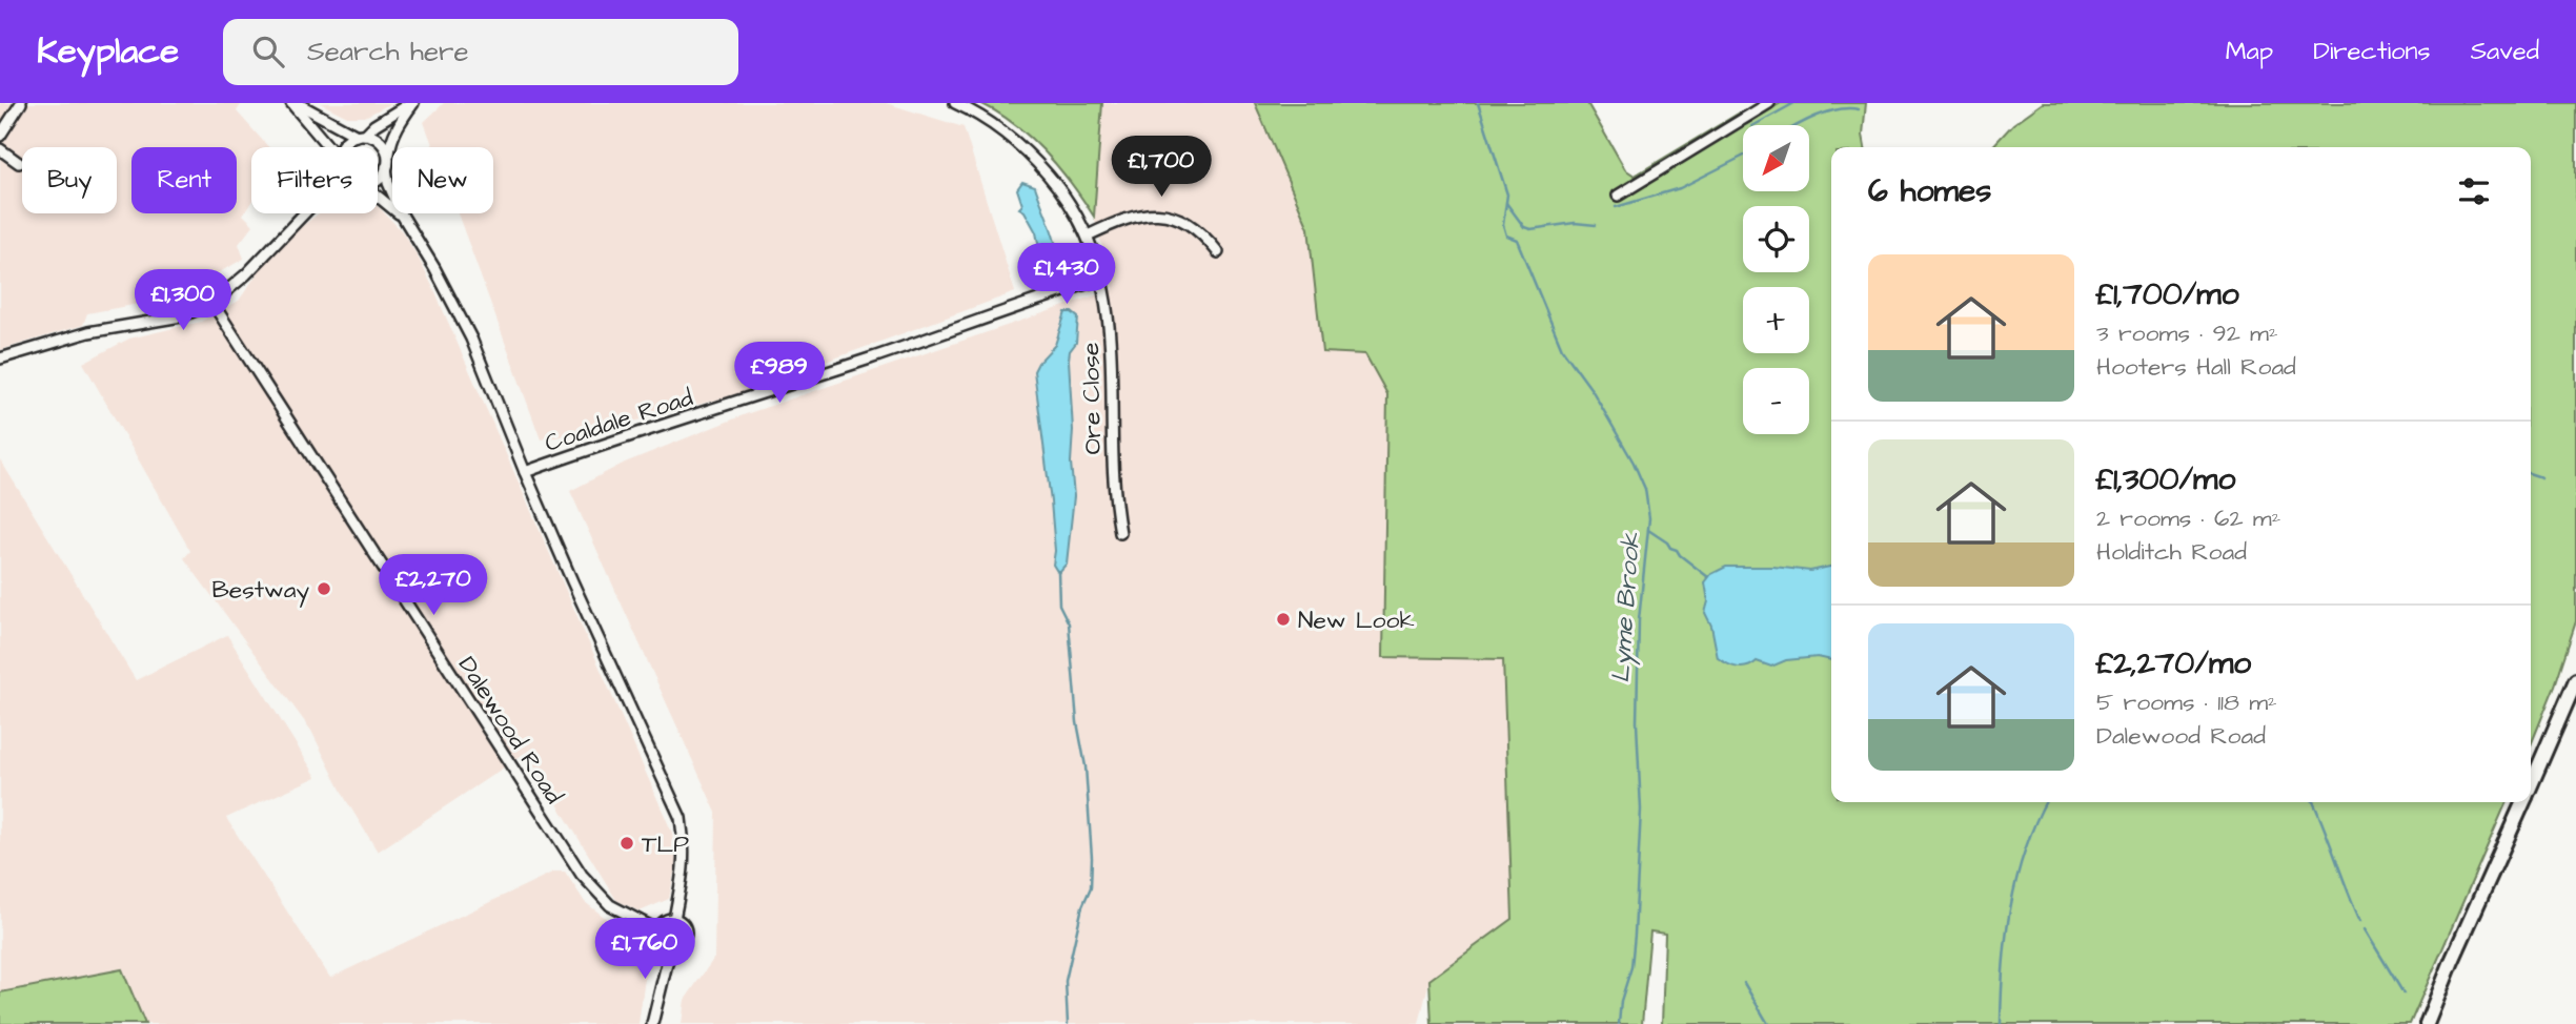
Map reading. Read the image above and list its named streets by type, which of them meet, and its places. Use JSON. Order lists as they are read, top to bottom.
{
  "streets": {
    "street": ["Ore Close", "Coaldale Road", "Dalewood Road"]
  },
  "crossings": [
    ["Ore Close", "Coaldale Road"]
  ],
  "water": ["Lyme Brook"],
  "places": ["Bestway", "New Look", "TLP"],
  "north": "bottom left",
  "page": {
    "header": "Keyplace",
    "search": "Search here",
    "nav": ["Map", "Directions", "Saved"],
    "map_buttons": ["+", "−"],
    "price": [
      "£1,700",
      "£1,430",
      "£1,300",
      "£989",
      "£2,270",
      "£1,760"
    ],
    "chip": [
      "Buy",
      "Rent",
      "Filters",
      "New"
    ],
    "heading": "6 homes",
    "list": [
      {
        "name": "£1,700/mo",
        "note": "3 rooms · 92 m² · Hooters Hall Road"
      },
      {
        "name": "£1,300/mo",
        "note": "2 rooms · 62 m² · Holditch Road"
      },
      {
        "name": "£2,270/mo",
        "note": "5 rooms · 118 m² · Dalewood Road"
      }
    ]
  }
}
